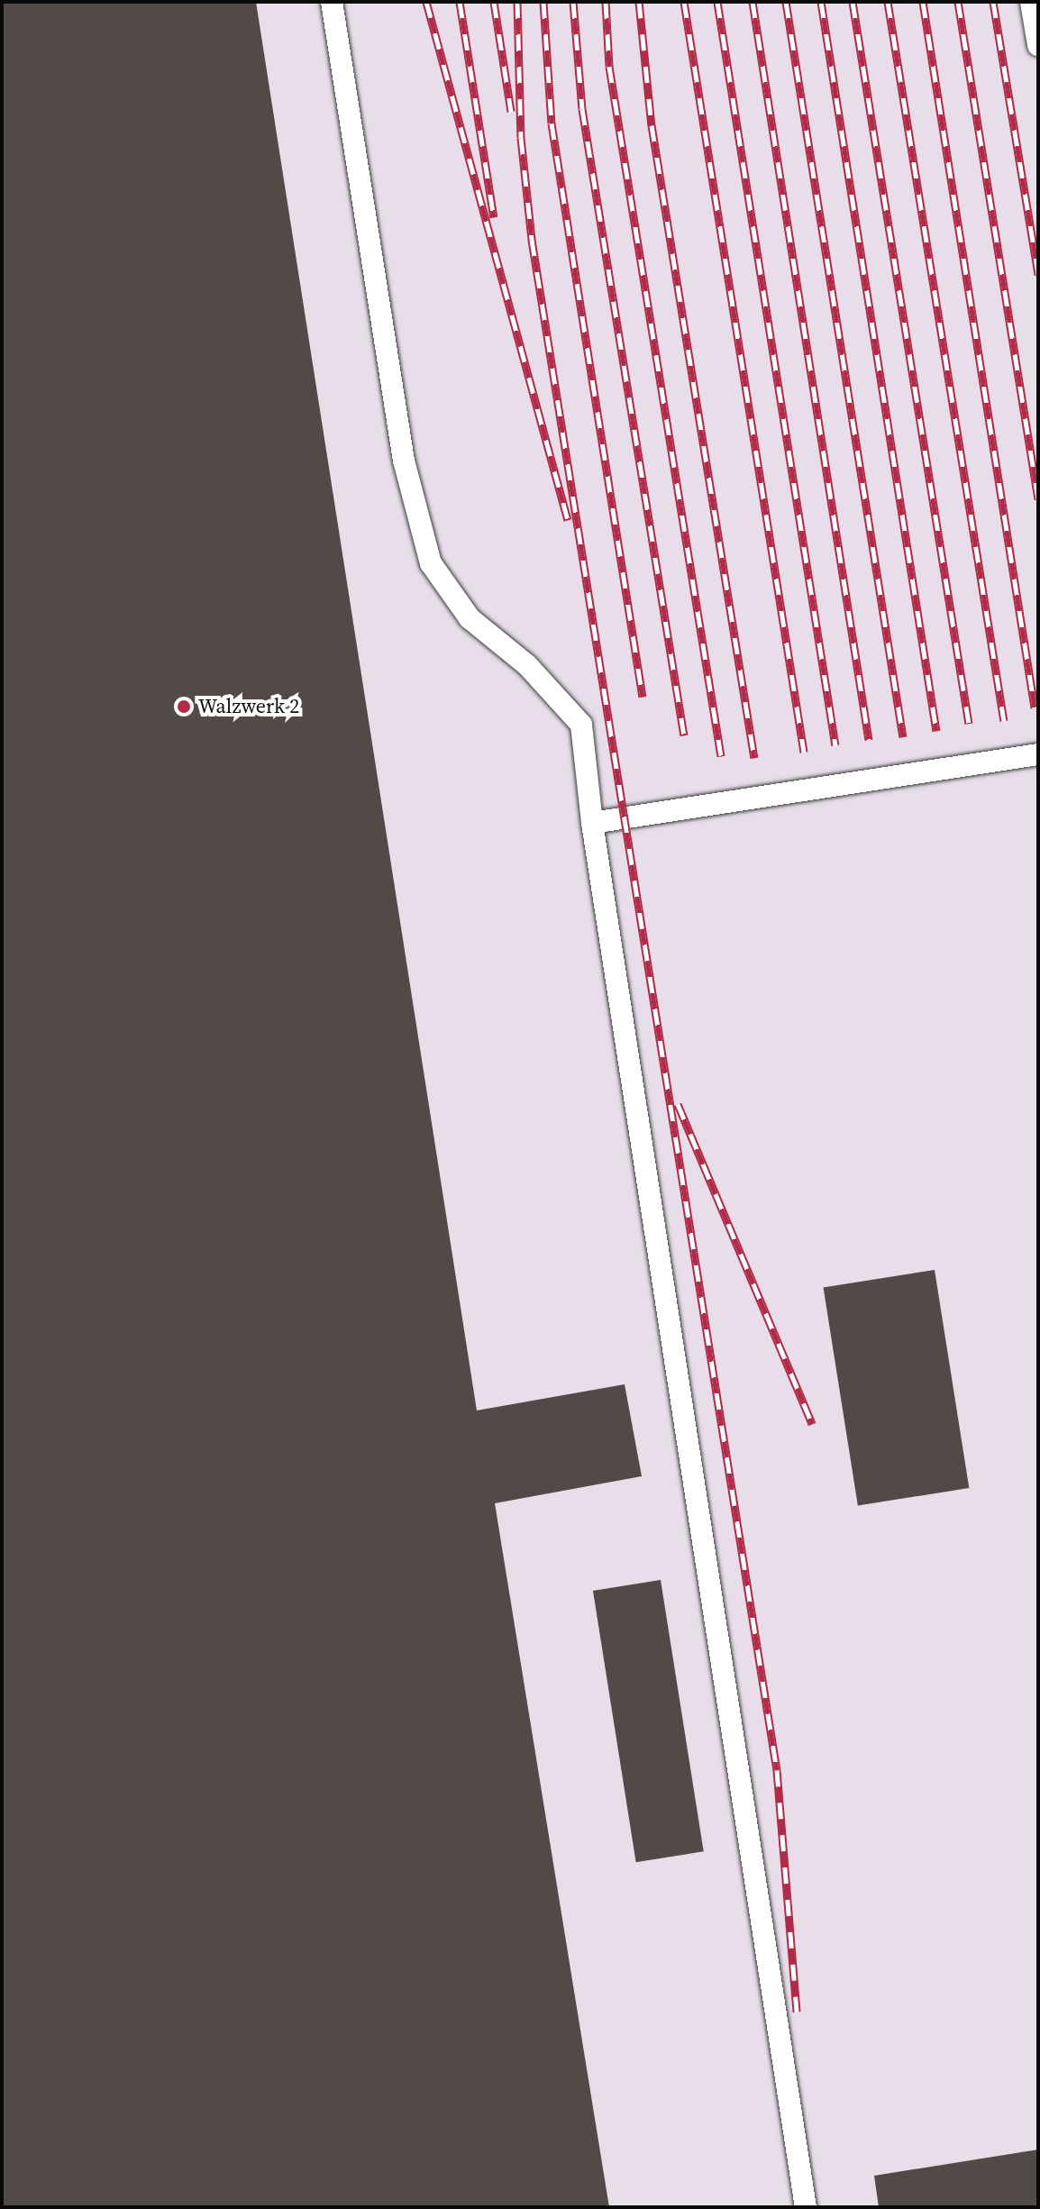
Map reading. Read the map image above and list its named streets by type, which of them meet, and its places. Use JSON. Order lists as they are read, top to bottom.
{
  "places": ["Walzwerk 2"]
}
